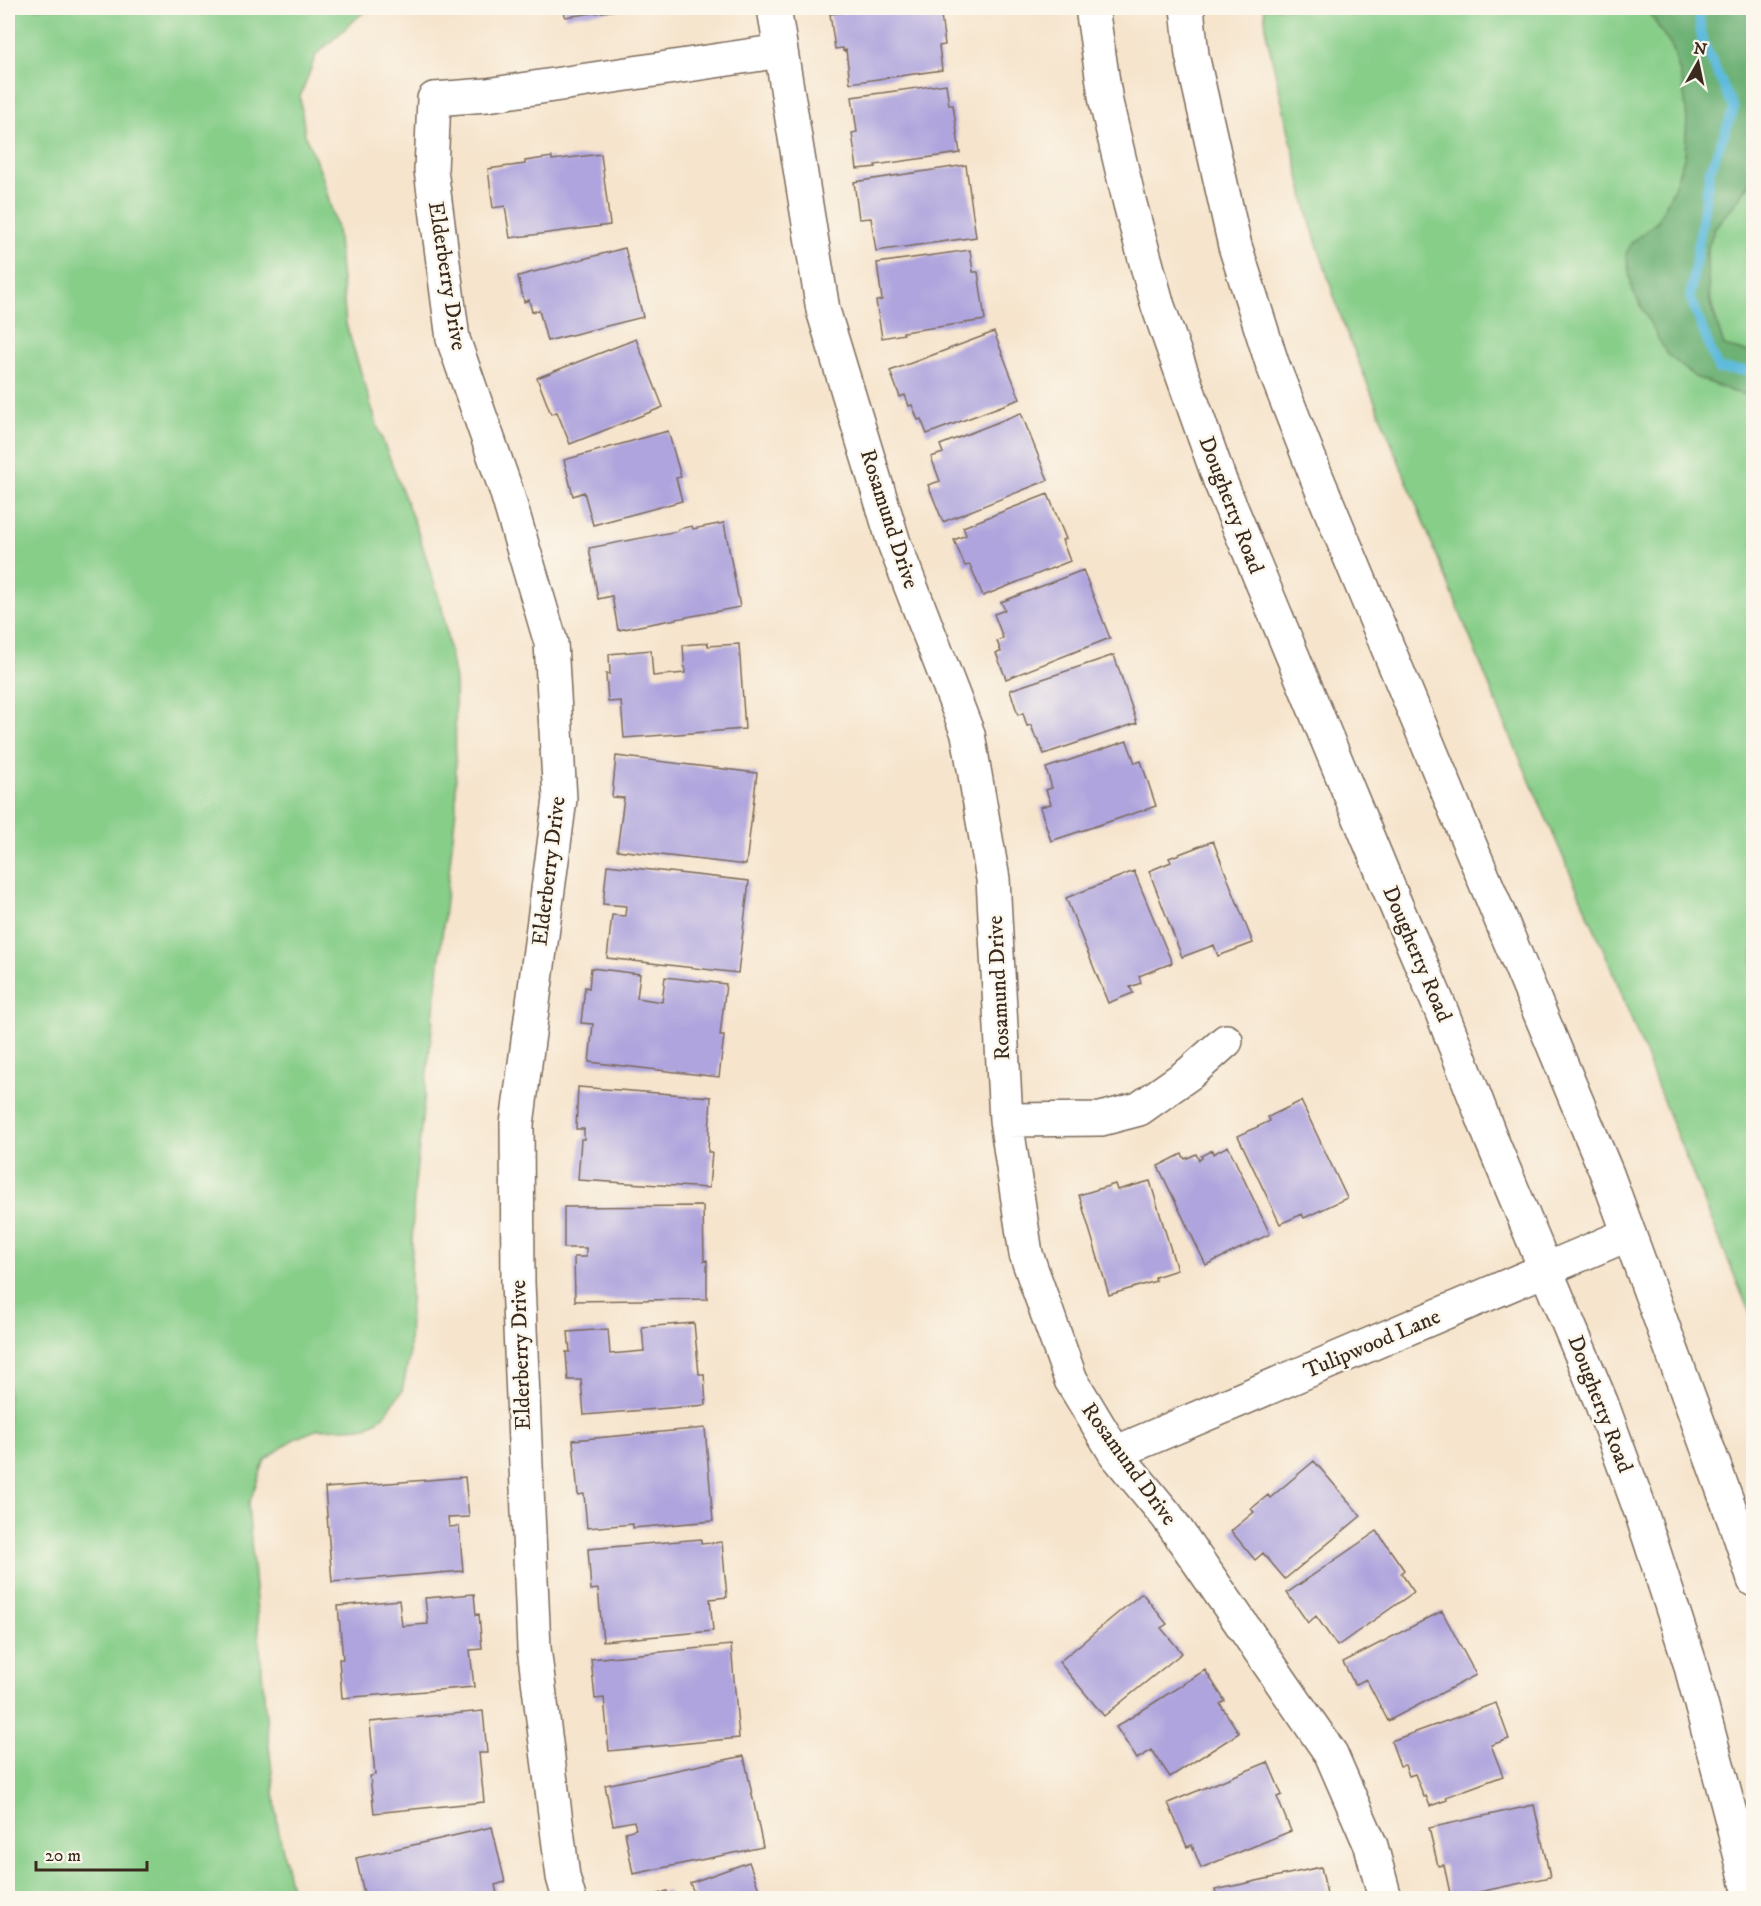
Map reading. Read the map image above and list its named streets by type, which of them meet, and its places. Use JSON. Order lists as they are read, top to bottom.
{
  "streets": {
    "street": [
      "Elderberry Drive",
      "Dougherty Road",
      "Rosamund Drive",
      "Tulipwood Lane"
    ]
  },
  "crossings": [
    ["Elderberry Drive", "Rosamund Drive"],
    ["Dougherty Road", "Tulipwood Lane"],
    ["Rosamund Drive", "Tulipwood Lane"]
  ],
  "scale_bar": "20 m",
  "north": "top"
}
